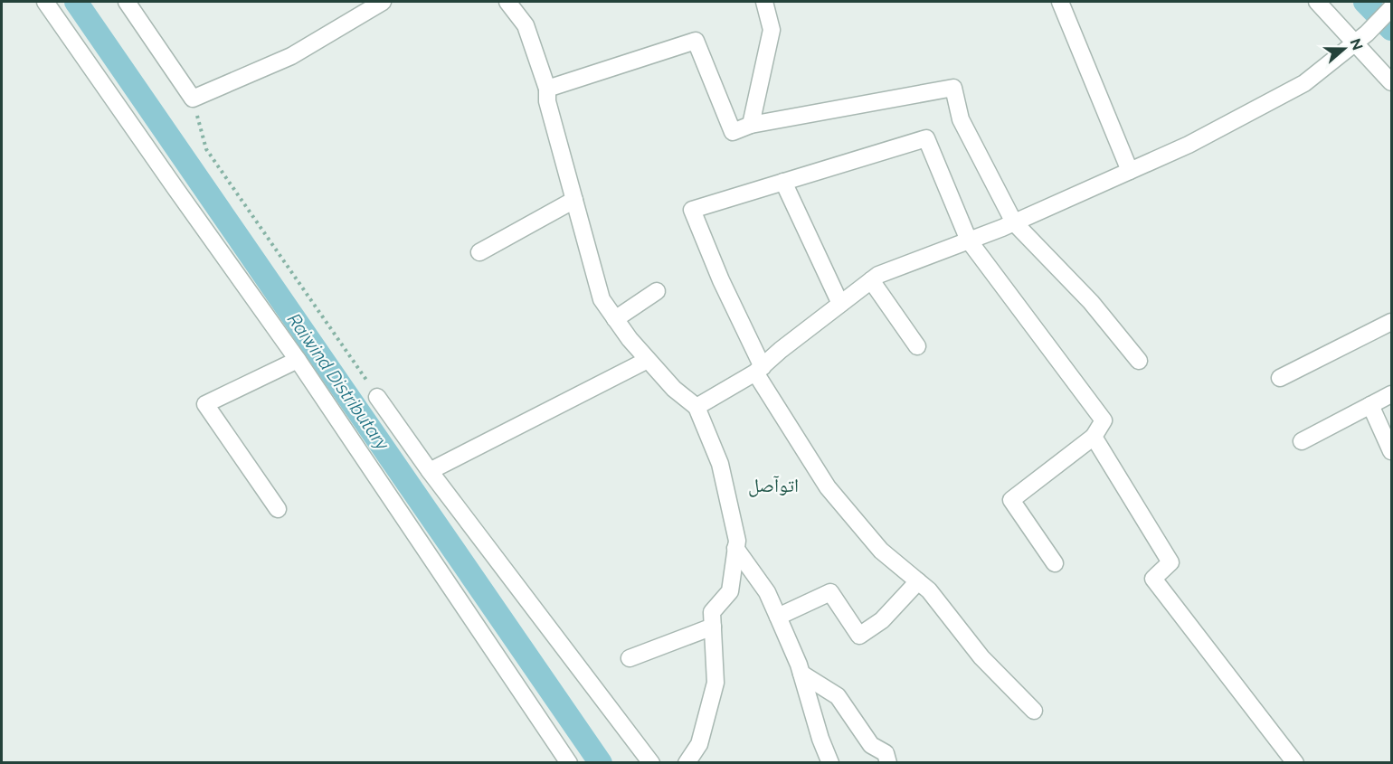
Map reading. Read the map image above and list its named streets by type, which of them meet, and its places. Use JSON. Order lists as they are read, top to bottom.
{
  "districts": ["اتوآصل"],
  "water": ["Raiwind Distributary"],
  "north": "right"
}
